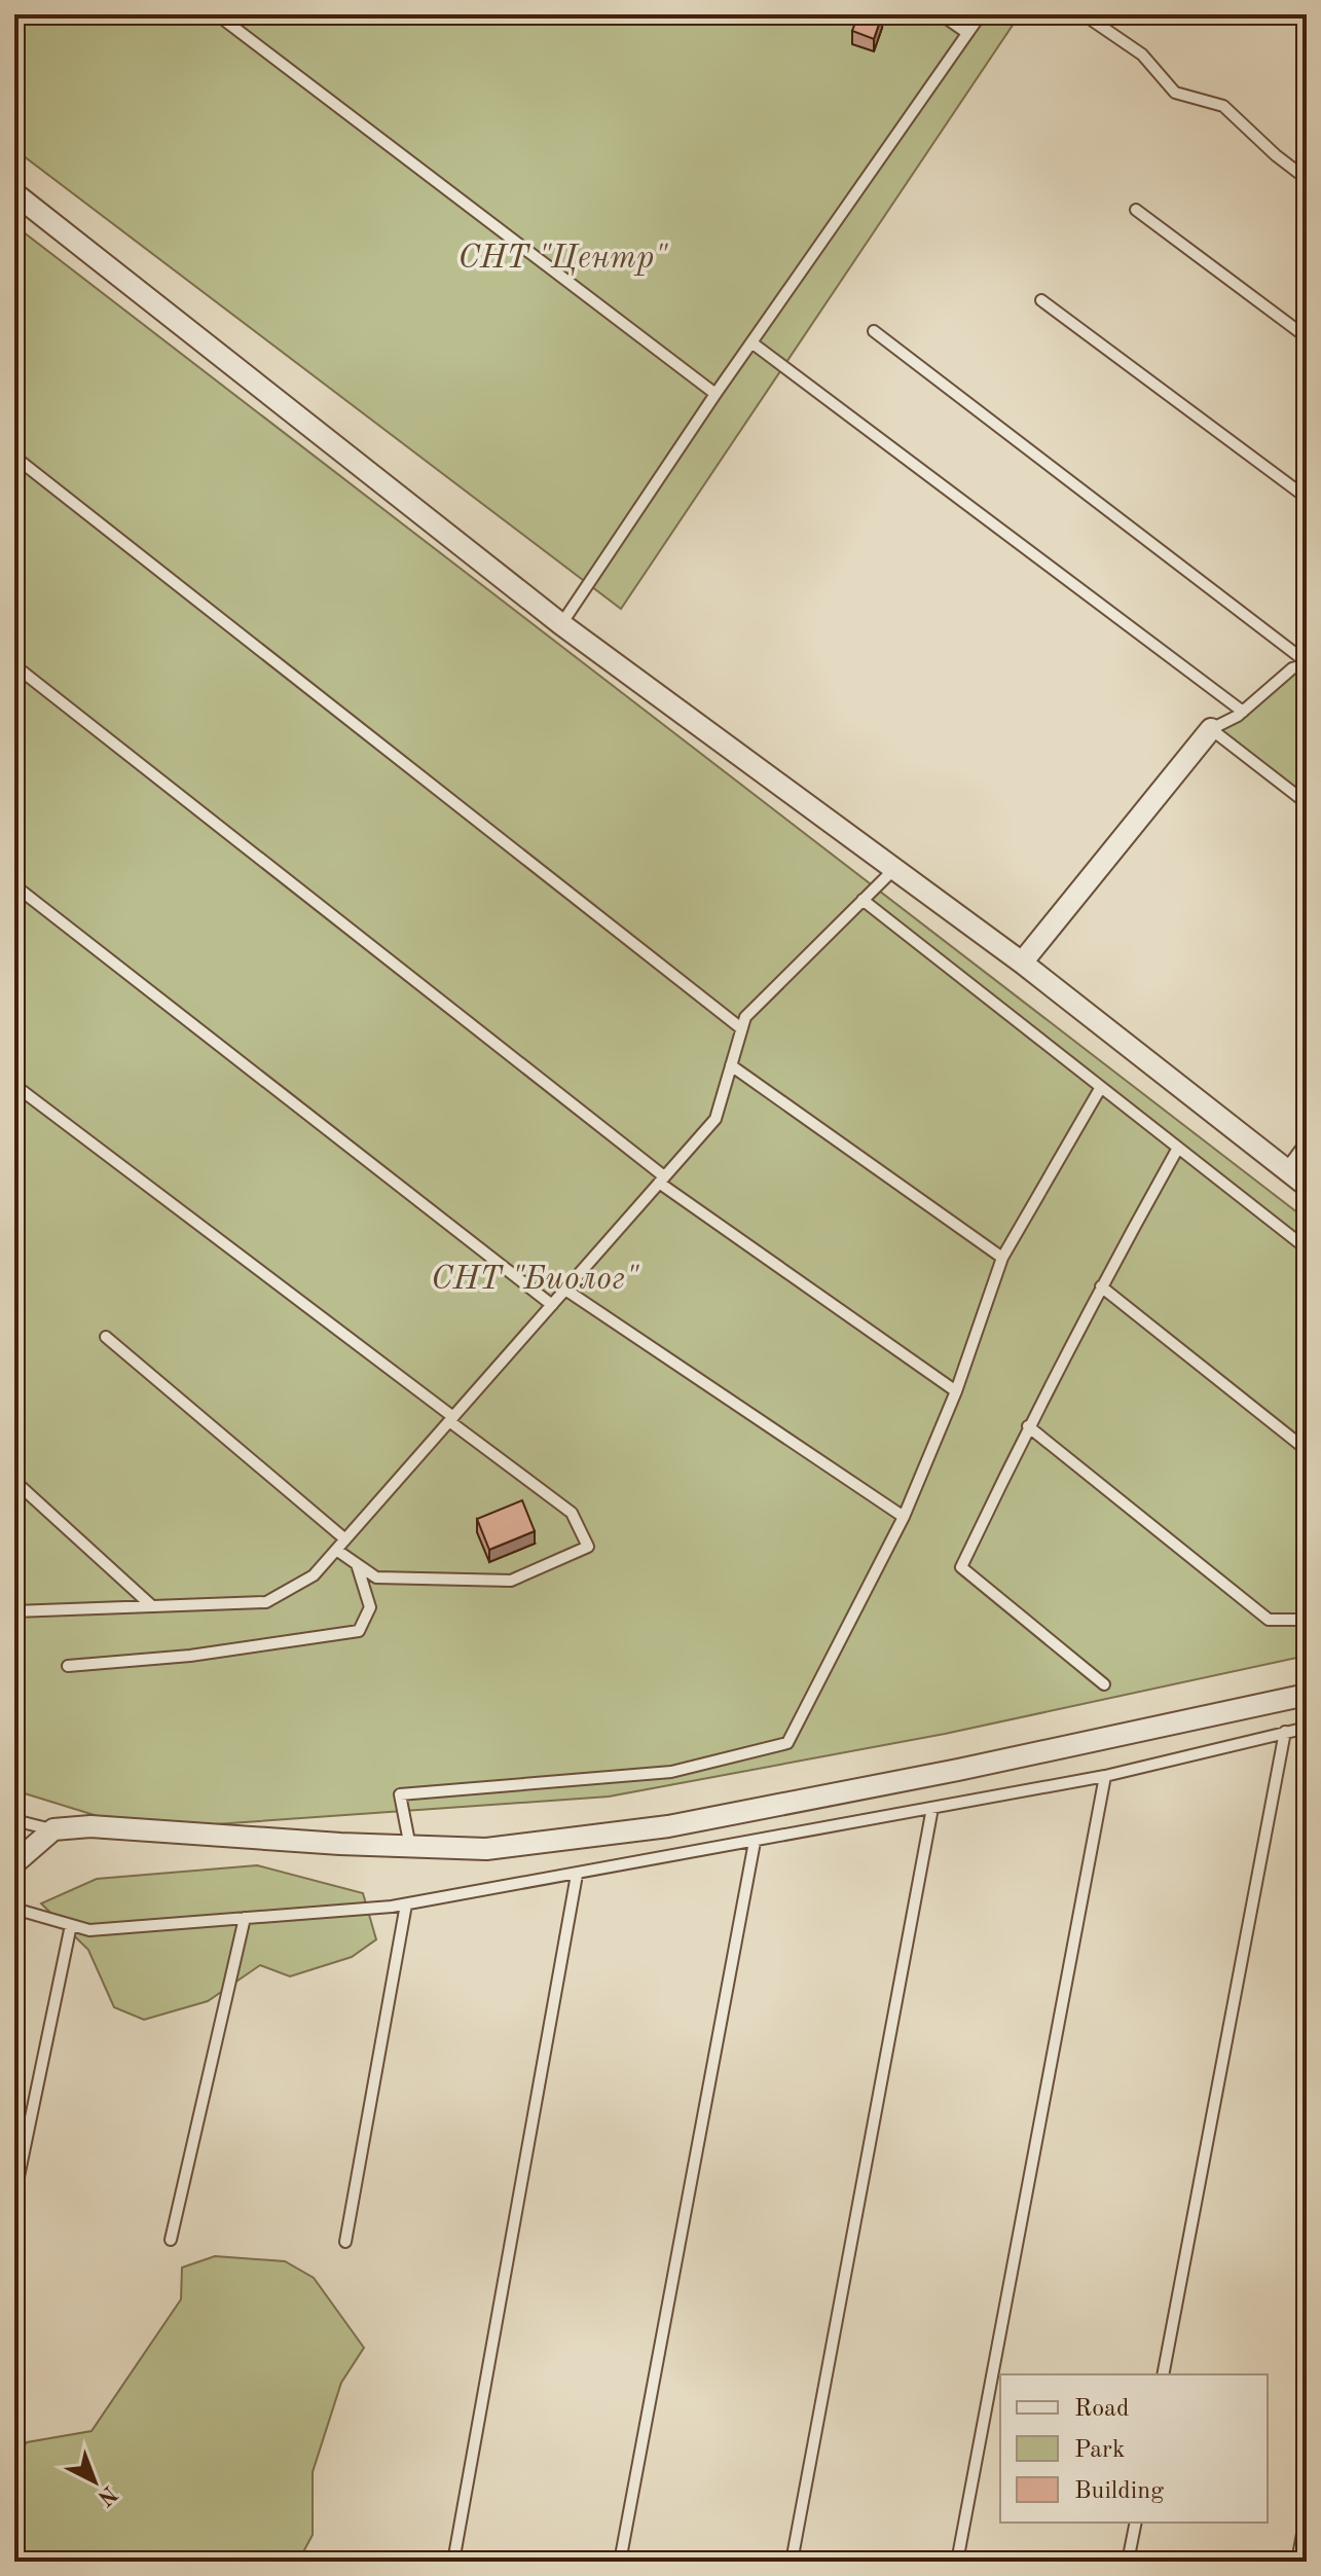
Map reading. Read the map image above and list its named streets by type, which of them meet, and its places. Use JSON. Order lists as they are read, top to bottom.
{
  "parks": ["СНТ \"Центр\"", "СНТ \"Биолог\""],
  "legend": ["Road", "Park", "Building"],
  "north": "bottom right"
}
